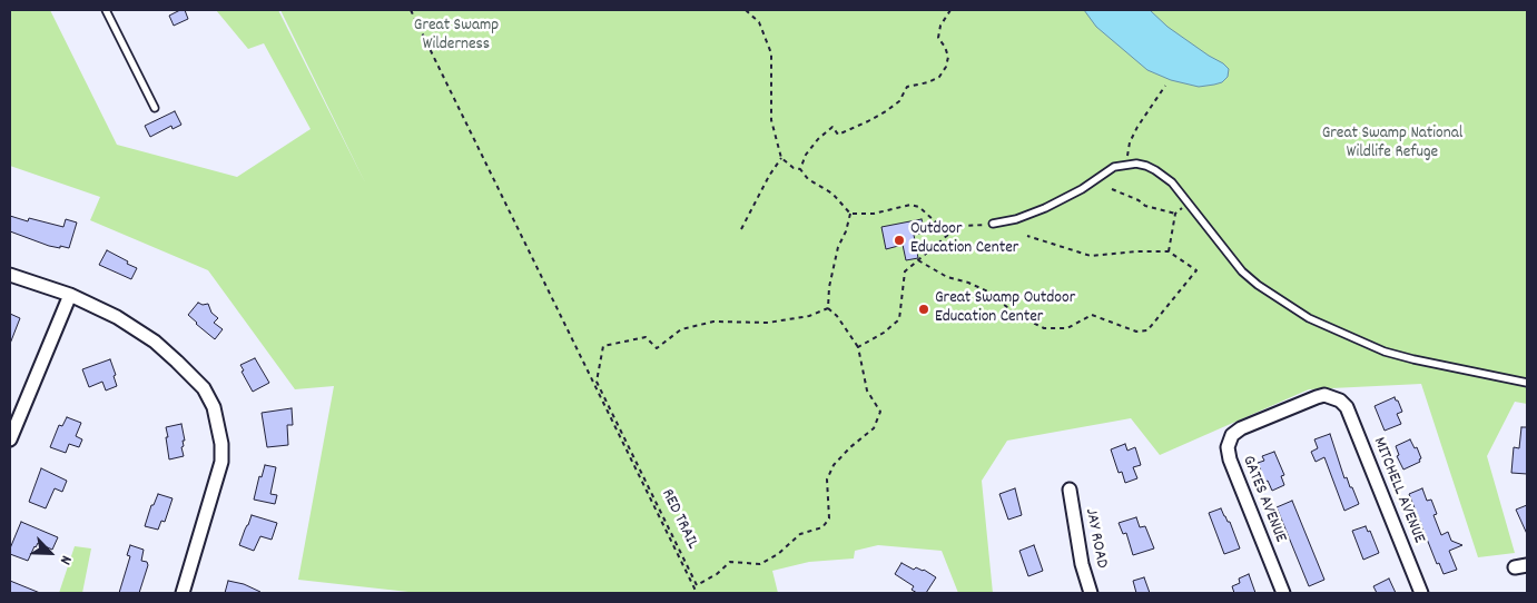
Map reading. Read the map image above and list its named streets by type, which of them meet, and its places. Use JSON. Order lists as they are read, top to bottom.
{
  "streets": {
    "street": ["MITCHELL AVENUE", "GATES AVENUE", "JAY ROAD"],
    "path": ["RED TRAIL"]
  },
  "crossings": [
    ["MITCHELL AVENUE", "GATES AVENUE"]
  ],
  "parks": ["Great Swamp Wilderness", "Great Swamp National Wildlife Refuge"],
  "places": ["Outdoor Education Center", "Great Swamp Outdoor Education Center"],
  "north": "bottom right"
}
